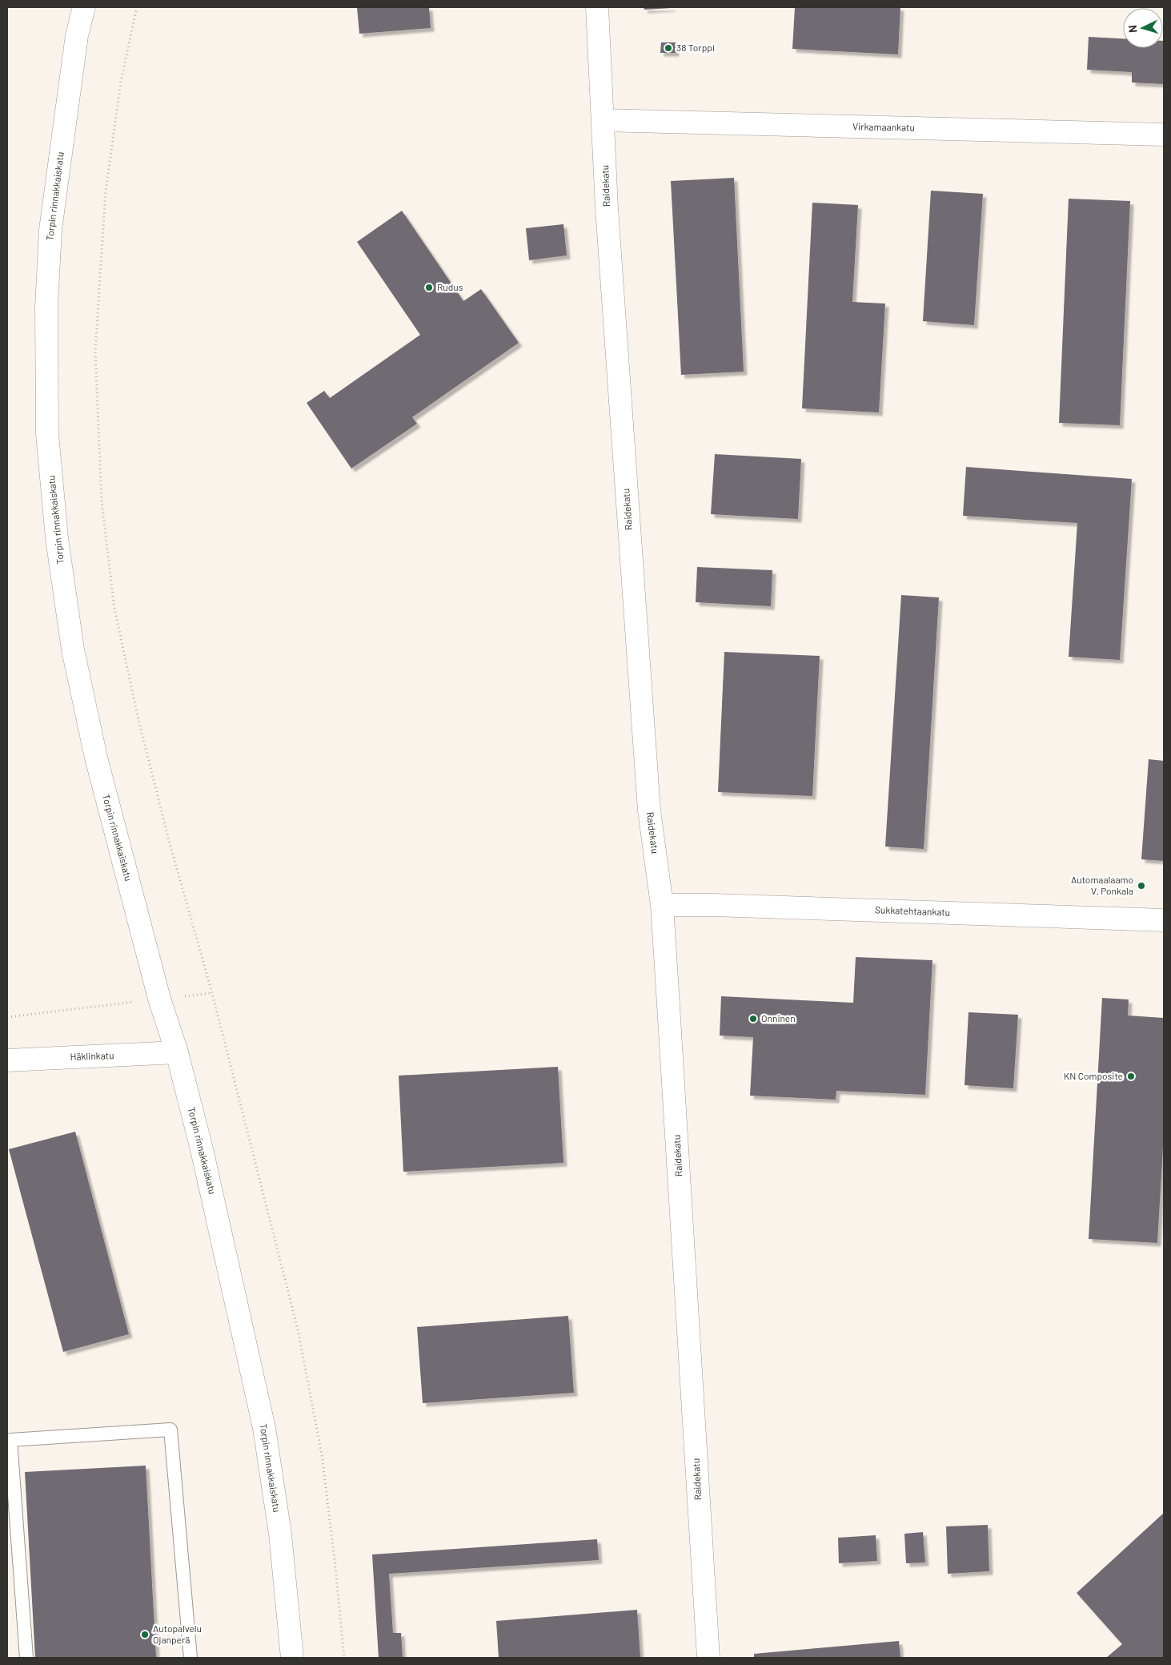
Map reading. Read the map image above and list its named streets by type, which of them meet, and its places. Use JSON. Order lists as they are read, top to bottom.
{
  "streets": {
    "street": [
      "Virkamaankatu",
      "Raidekatu",
      "Torpin rinnakkaiskatu",
      "Sukkatehtaankatu",
      "Häklinkatu"
    ]
  },
  "crossings": [
    ["Virkamaankatu", "Raidekatu"],
    ["Raidekatu", "Sukkatehtaankatu"],
    ["Torpin rinnakkaiskatu", "Häklinkatu"]
  ],
  "places": [
    "38 Torppi",
    "Rudus",
    "Automaalaamo V. Ponkala",
    "Onninen",
    "KN Composite",
    "Autopalvelu Ojanperä"
  ],
  "north": "left"
}
